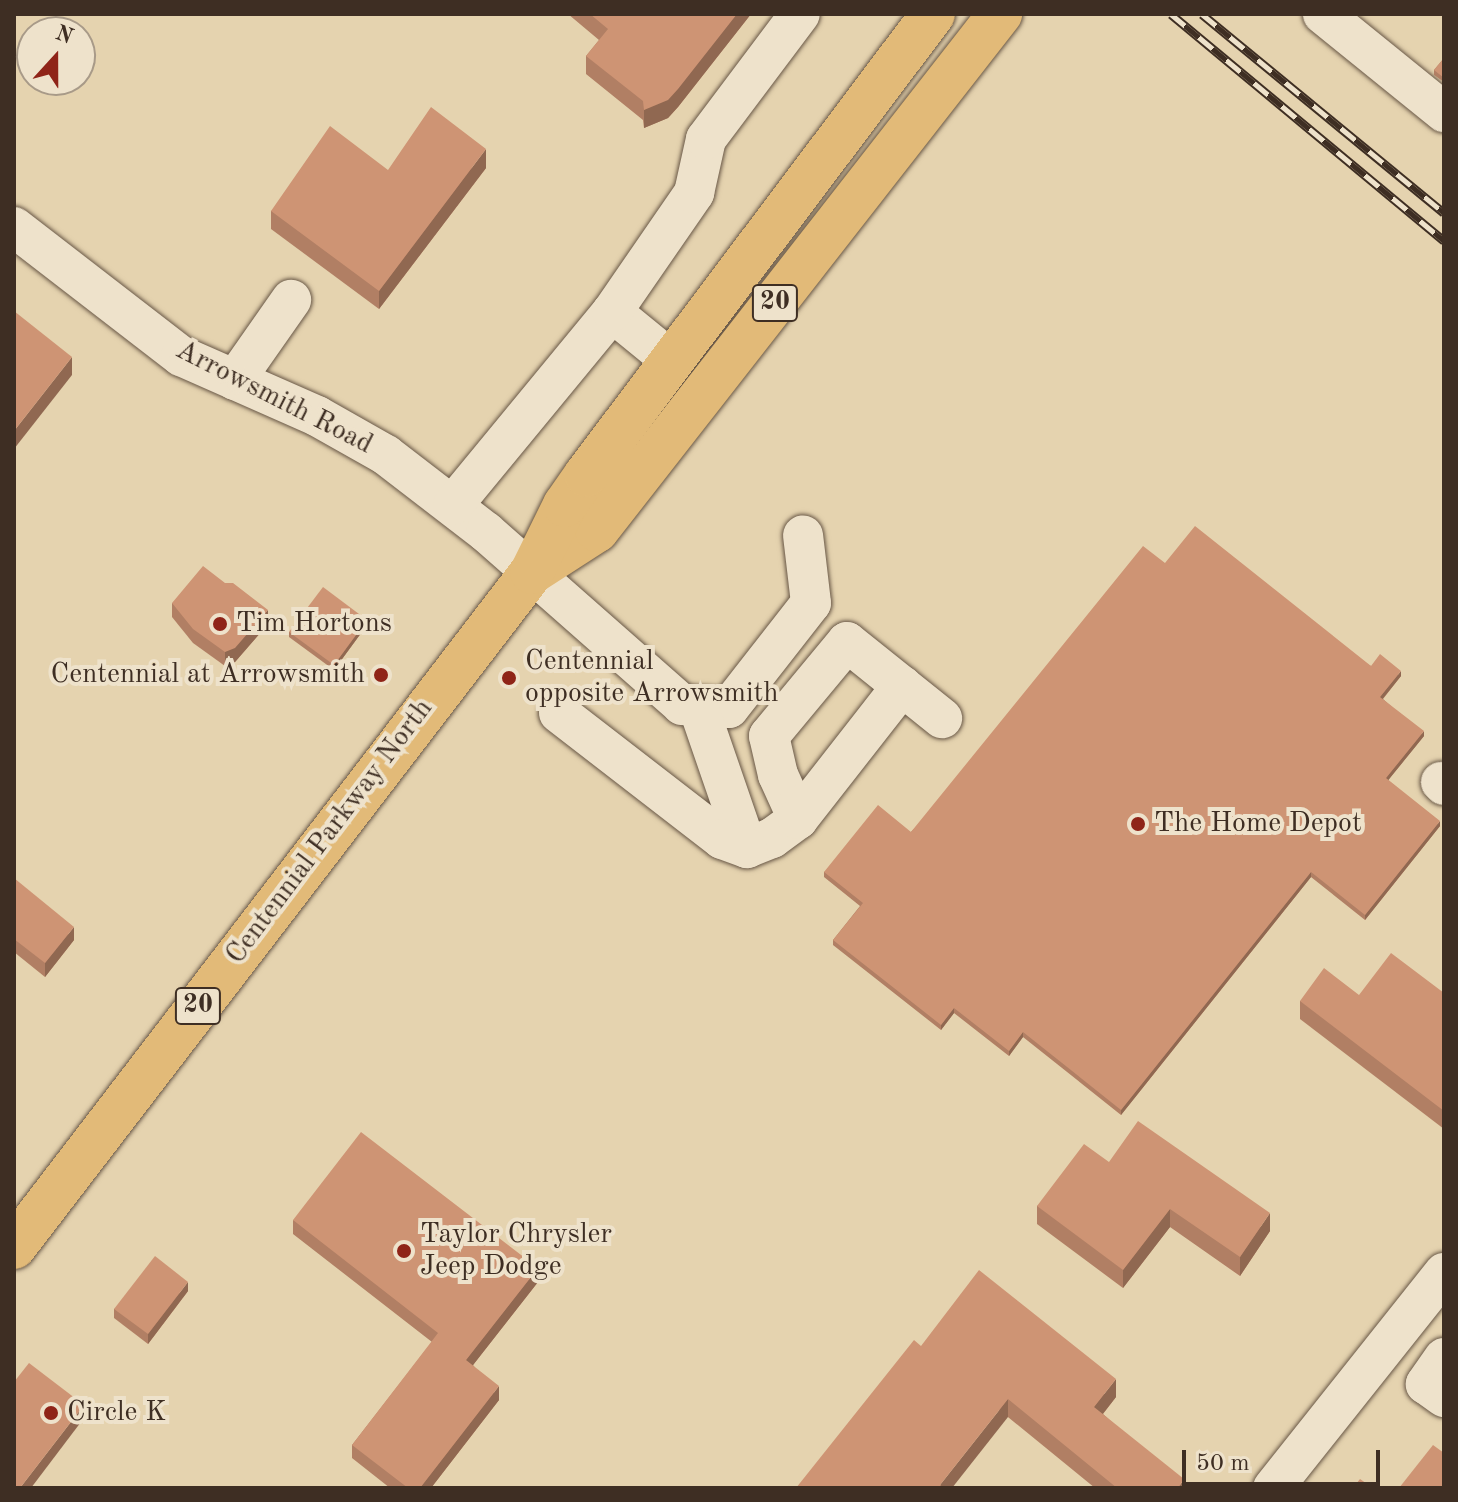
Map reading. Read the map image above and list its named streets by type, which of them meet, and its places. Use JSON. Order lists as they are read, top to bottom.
{
  "streets": {
    "main road": ["20", "Centennial Parkway North"],
    "street": ["Arrowsmith Road"]
  },
  "crossings": [
    ["Arrowsmith Road", "Centennial Parkway North"]
  ],
  "places": [
    "Tim Hortons",
    "Centennial at Arrowsmith",
    "Centennial opposite Arrowsmith",
    "The Home Depot",
    "Taylor Chrysler Jeep Dodge",
    "Circle K"
  ],
  "scale_bar": "50 m",
  "north": "top"
}
